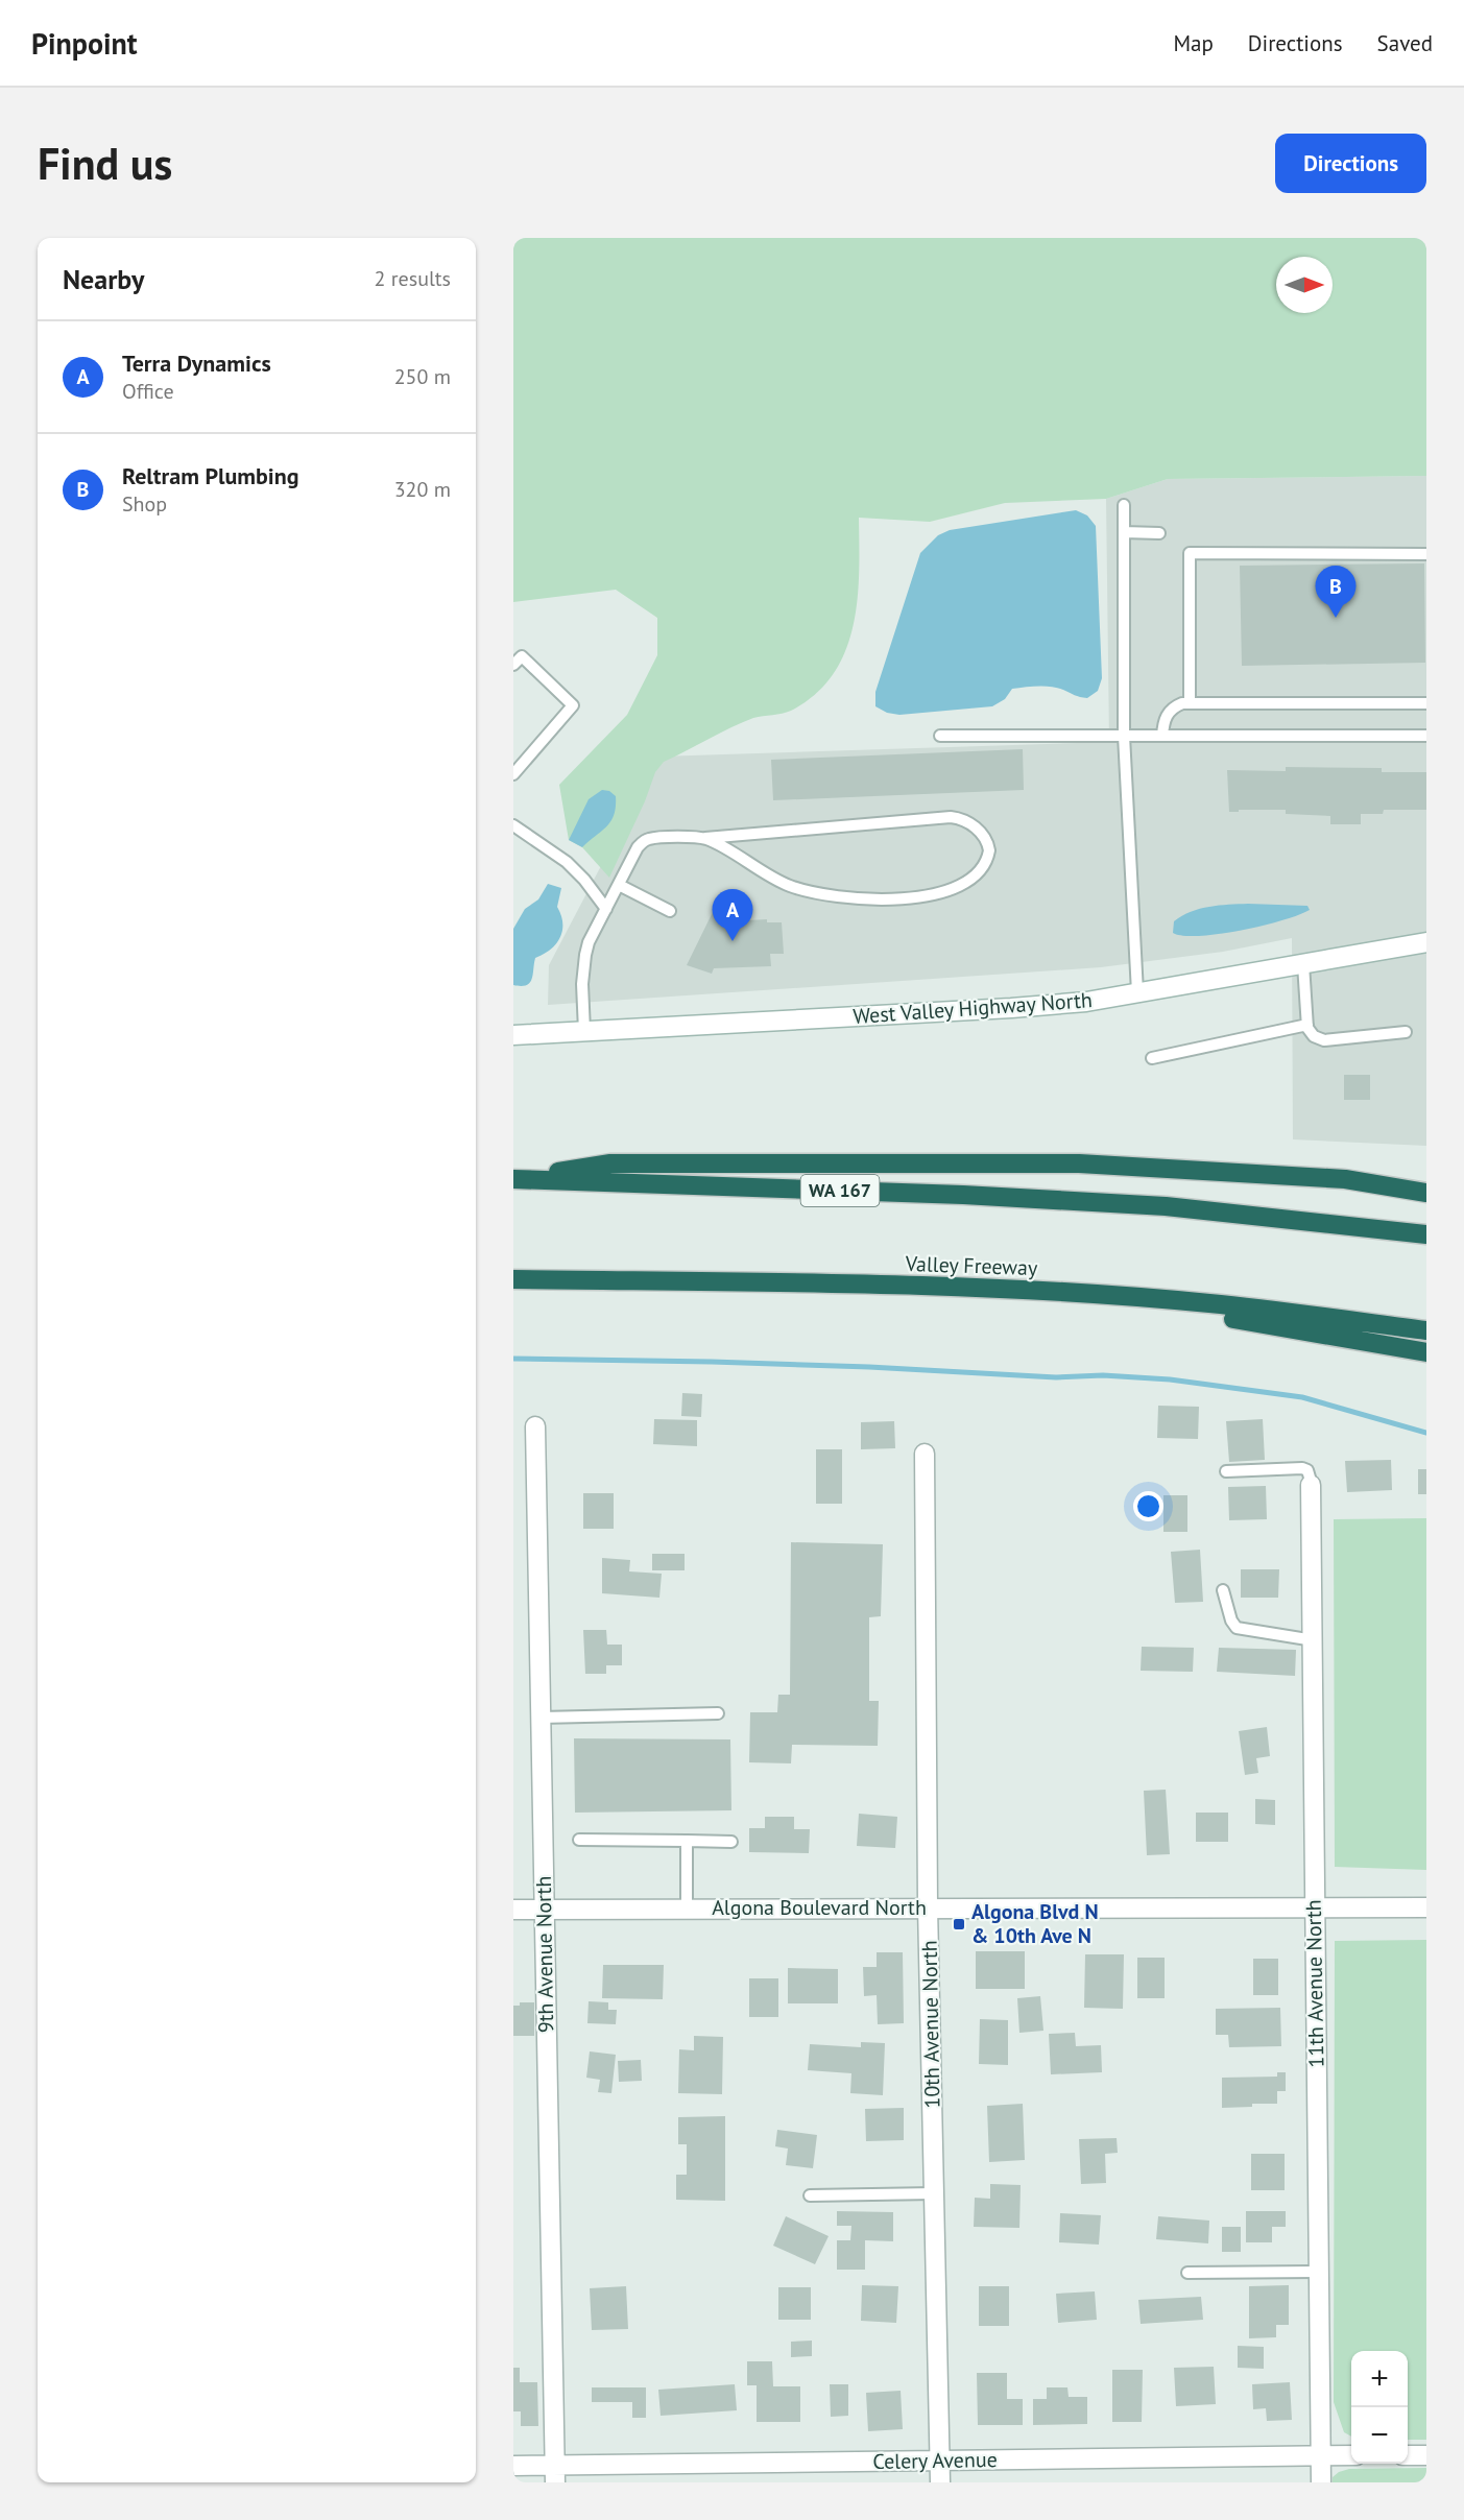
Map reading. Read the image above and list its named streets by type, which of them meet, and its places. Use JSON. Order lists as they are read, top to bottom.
{
  "streets": {
    "highway": ["WA 167", "Valley Freeway"],
    "street": [
      "West Valley Highway North",
      "Algona Boulevard North",
      "9th Avenue North",
      "11th Avenue North",
      "10th Avenue North",
      "Celery Avenue"
    ]
  },
  "crossings": [
    ["Algona Boulevard North", "9th Avenue North"],
    ["Algona Boulevard North", "11th Avenue North"],
    ["Algona Boulevard North", "10th Avenue North"],
    ["9th Avenue North", "Celery Avenue"],
    ["11th Avenue North", "Celery Avenue"],
    ["10th Avenue North", "Celery Avenue"]
  ],
  "places": {
    "transit": ["Algona Blvd N & 10th Ave N"]
  },
  "north": "right",
  "page": {
    "header": "Pinpoint",
    "nav": ["Map", "Directions", "Saved"],
    "buttons": "Directions",
    "title": "Find us",
    "heading": ["Nearby", "2 results"],
    "list": [
      {
        "mark": "A",
        "name": "Terra Dynamics",
        "note": "Office",
        "value": "250 m"
      },
      {
        "mark": "B",
        "name": "Reltram Plumbing",
        "note": "Shop",
        "value": "320 m"
      }
    ],
    "pins": ["B", "A"],
    "map_buttons": ["+", "−"]
  }
}
